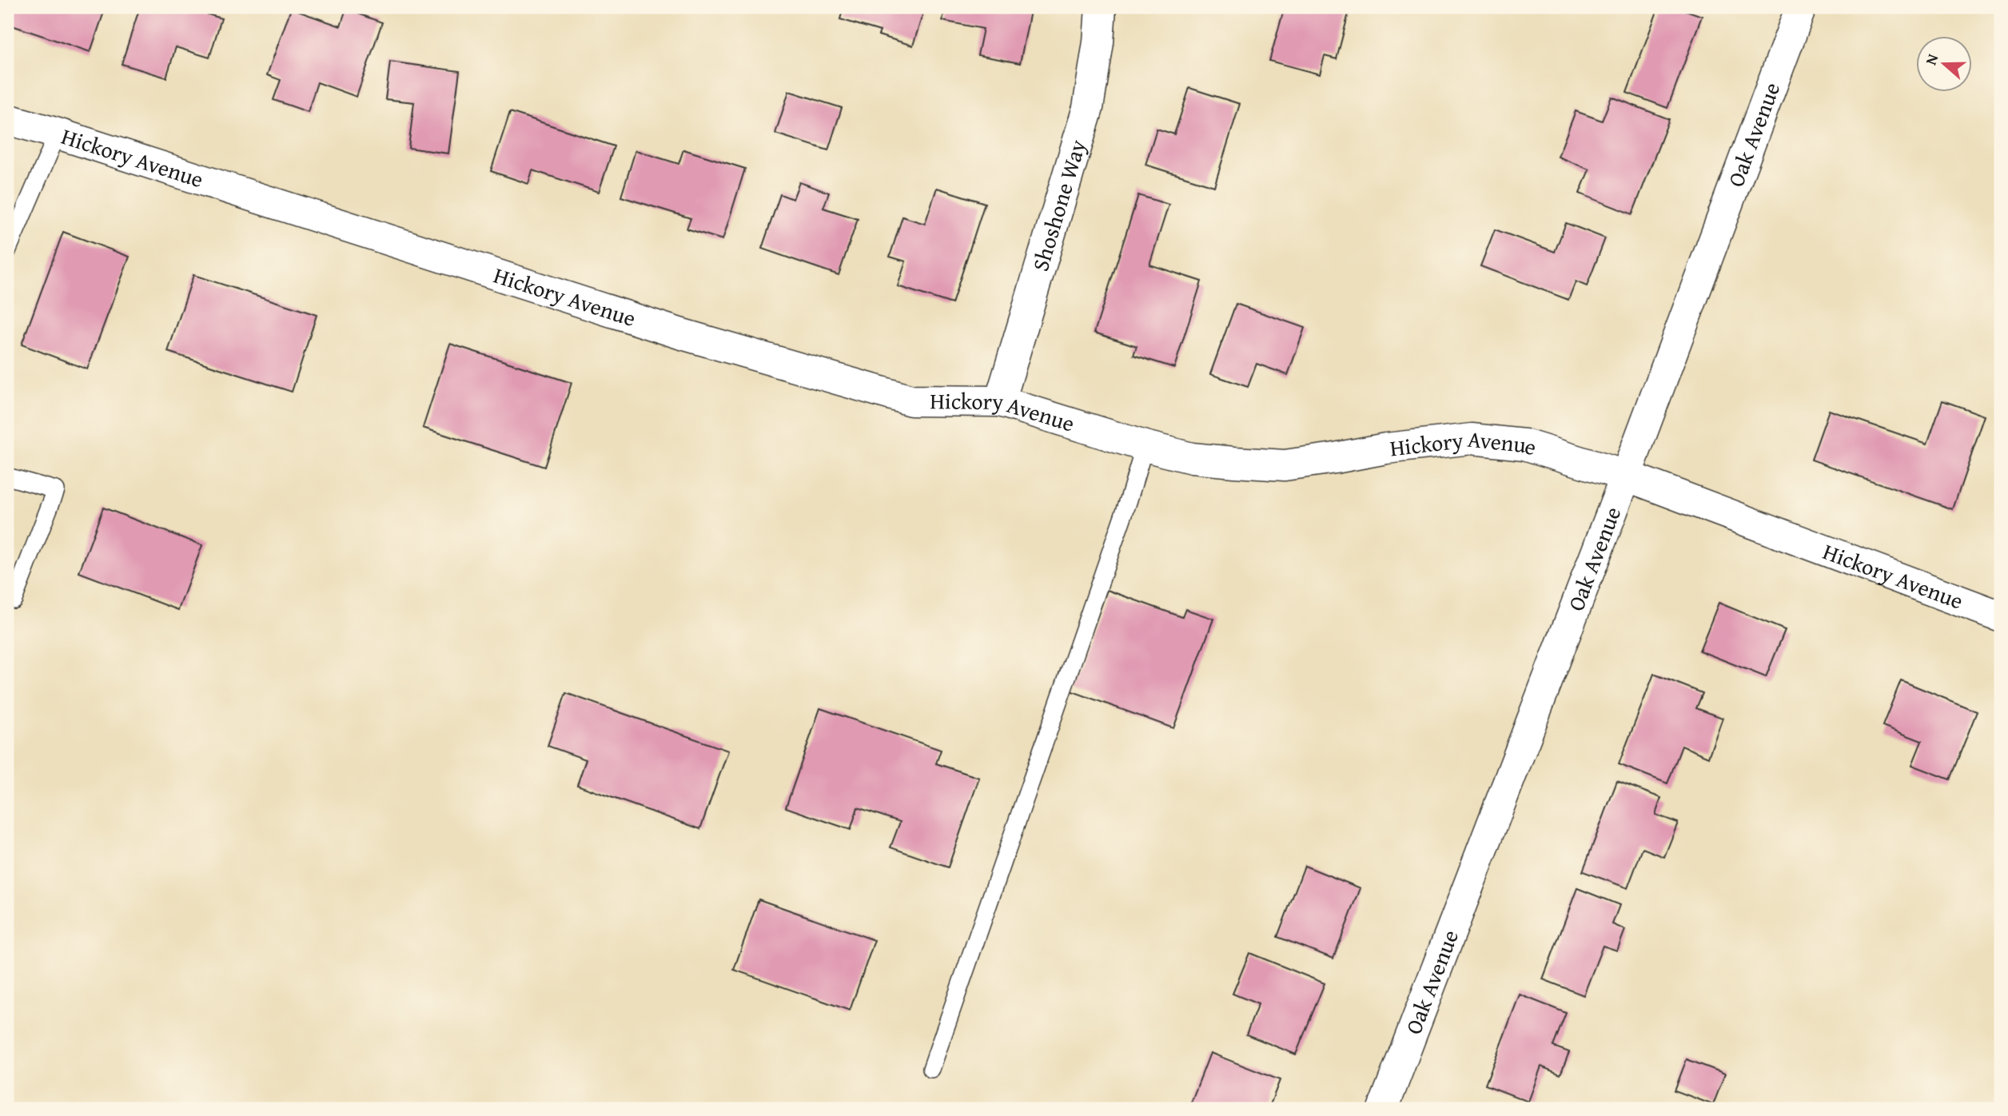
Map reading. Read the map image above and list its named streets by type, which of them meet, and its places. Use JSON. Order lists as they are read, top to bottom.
{
  "streets": {
    "street": ["Oak Avenue", "Hickory Avenue", "Shoshone Way"]
  },
  "crossings": [
    ["Oak Avenue", "Hickory Avenue"],
    ["Hickory Avenue", "Shoshone Way"]
  ],
  "north": "left"
}
